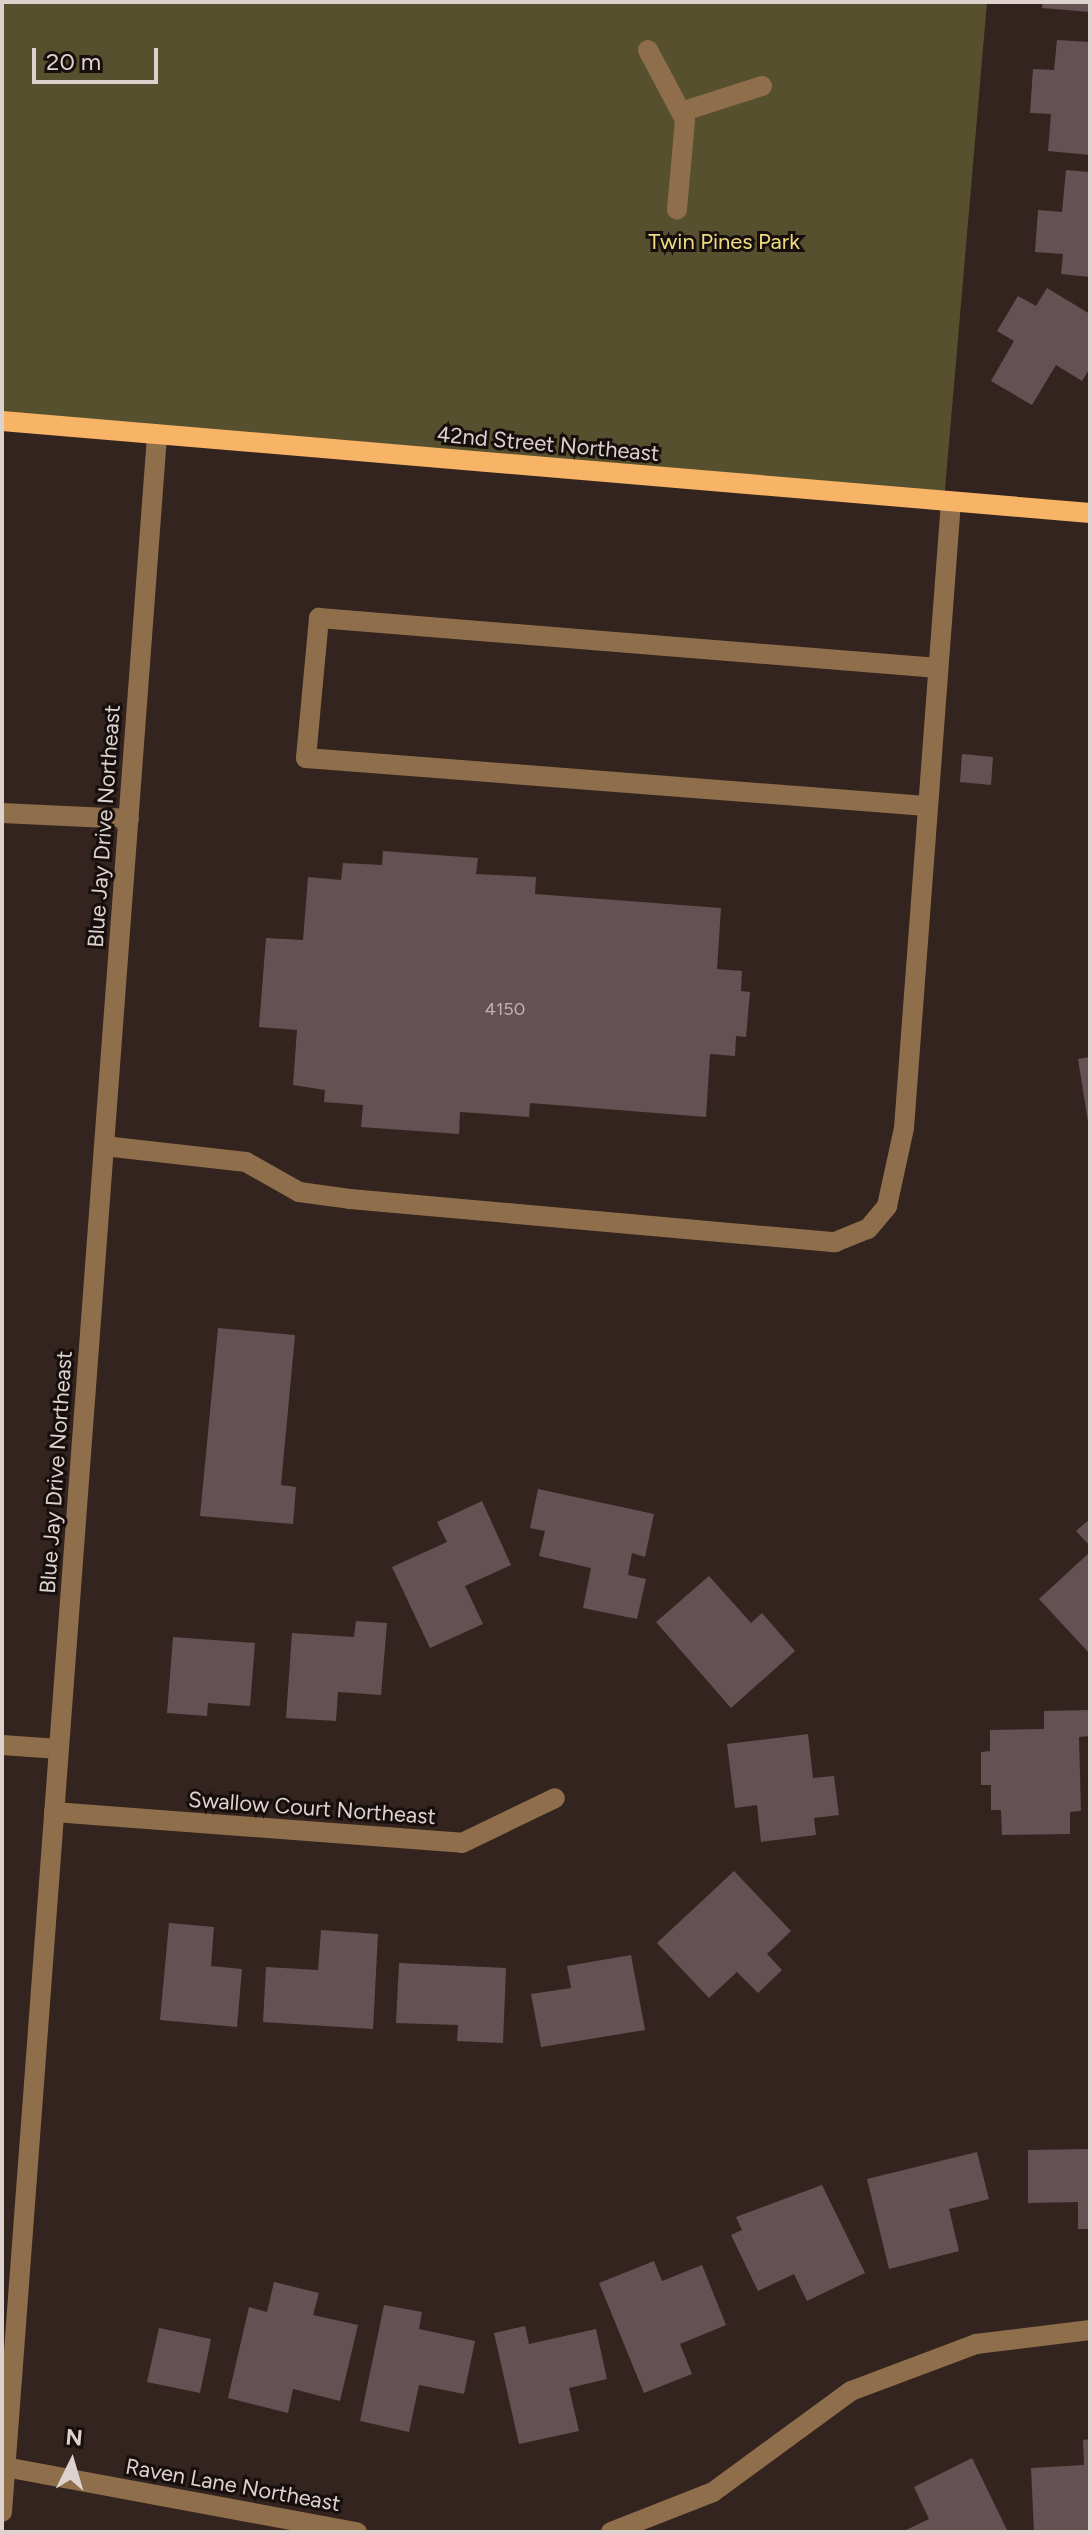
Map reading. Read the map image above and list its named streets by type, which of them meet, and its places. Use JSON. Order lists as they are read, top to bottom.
{
  "streets": {
    "main road": ["42nd Street Northeast"],
    "street": ["Blue Jay Drive Northeast", "Swallow Court Northeast", "Raven Lane Northeast"]
  },
  "crossings": [
    ["42nd Street Northeast", "Blue Jay Drive Northeast"],
    ["Blue Jay Drive Northeast", "Swallow Court Northeast"],
    ["Blue Jay Drive Northeast", "Raven Lane Northeast"]
  ],
  "parks": ["Twin Pines Park"],
  "house_numbers": ["4150"],
  "scale_bar": "20 m",
  "north": "top"
}
